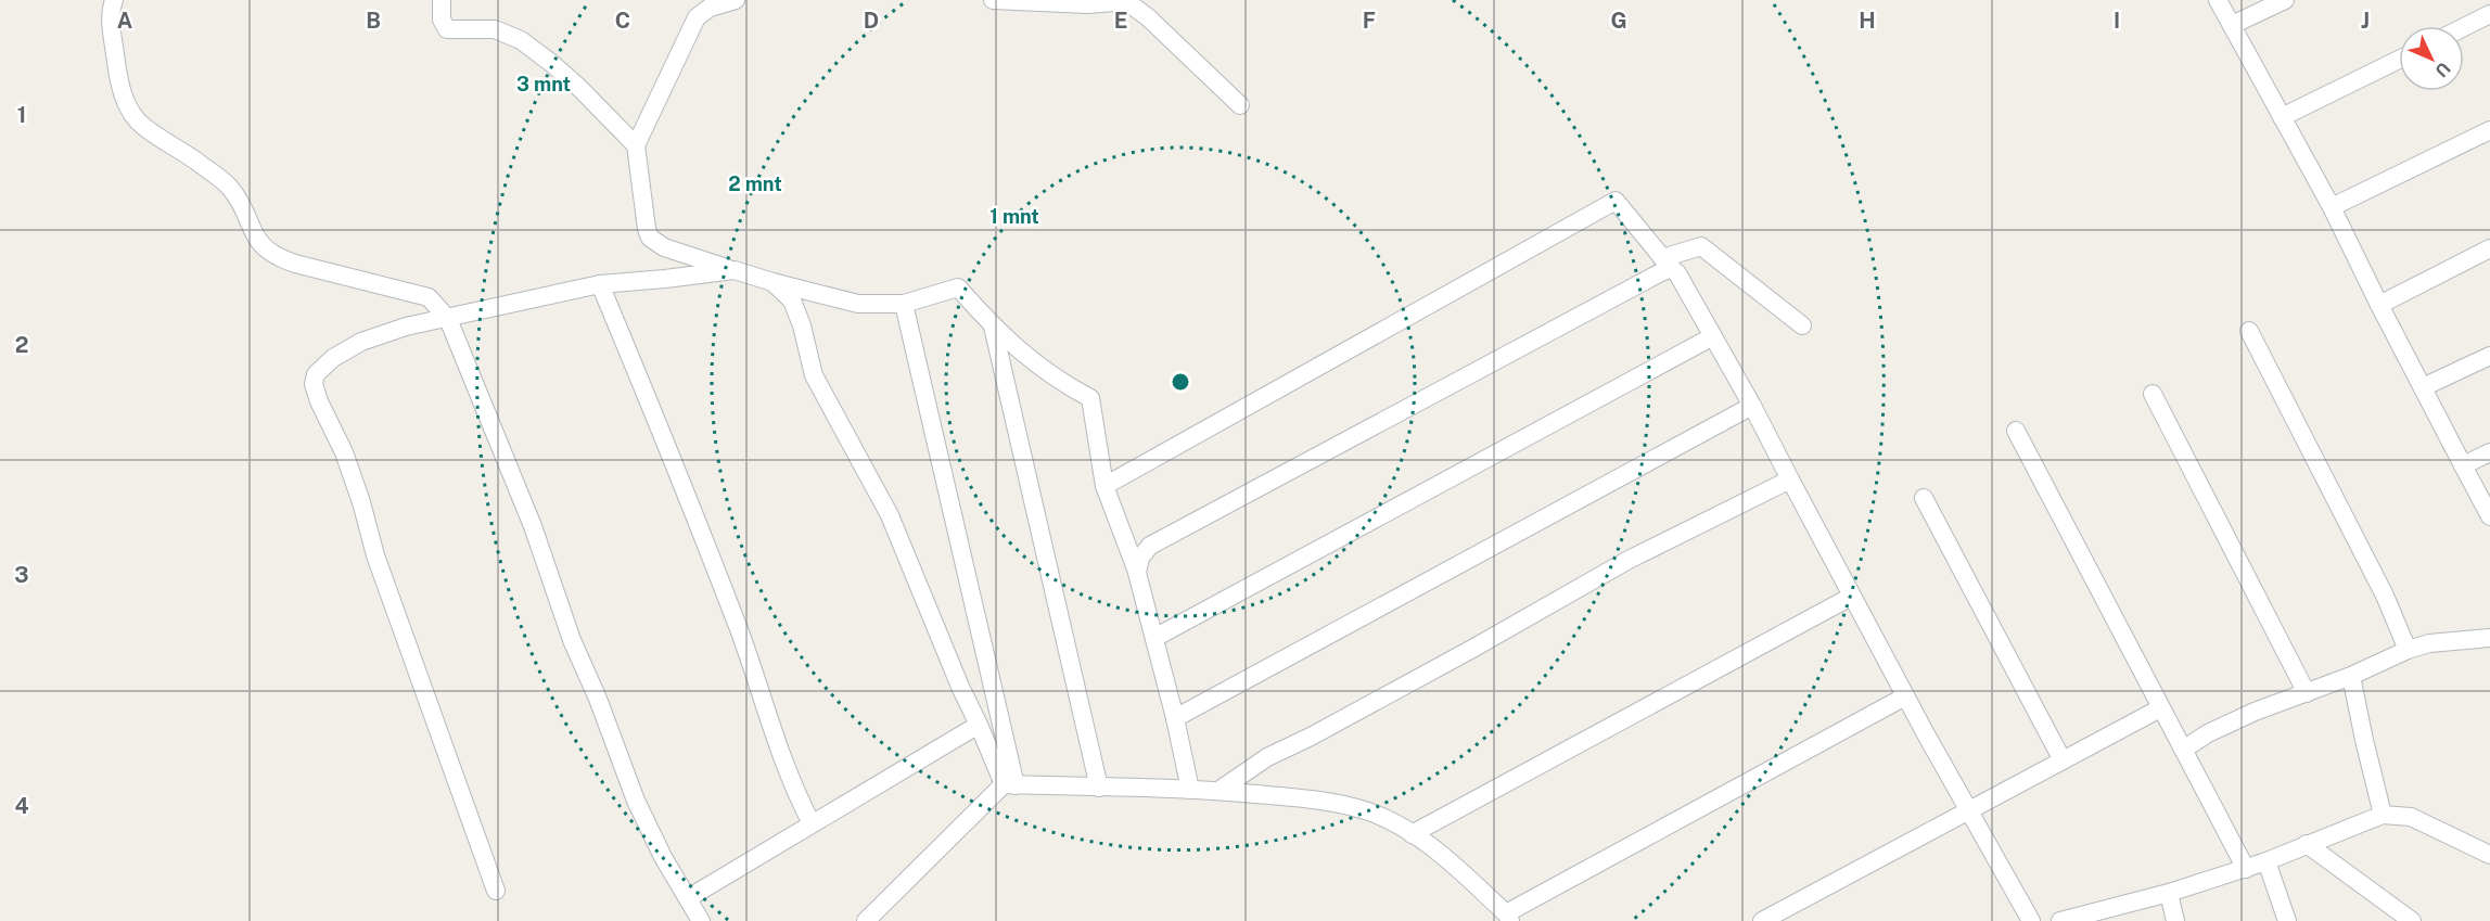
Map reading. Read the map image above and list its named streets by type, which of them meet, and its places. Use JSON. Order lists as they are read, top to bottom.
{
  "north": "bottom right",
  "grid": {
    "columns": [
      "A",
      "B",
      "C",
      "D",
      "E",
      "F",
      "G",
      "H",
      "I",
      "J"
    ],
    "rows": [
      "1",
      "2",
      "3",
      "4"
    ]
  },
  "rings": ["3 mnt", "2 mnt", "1 mnt"]
}
